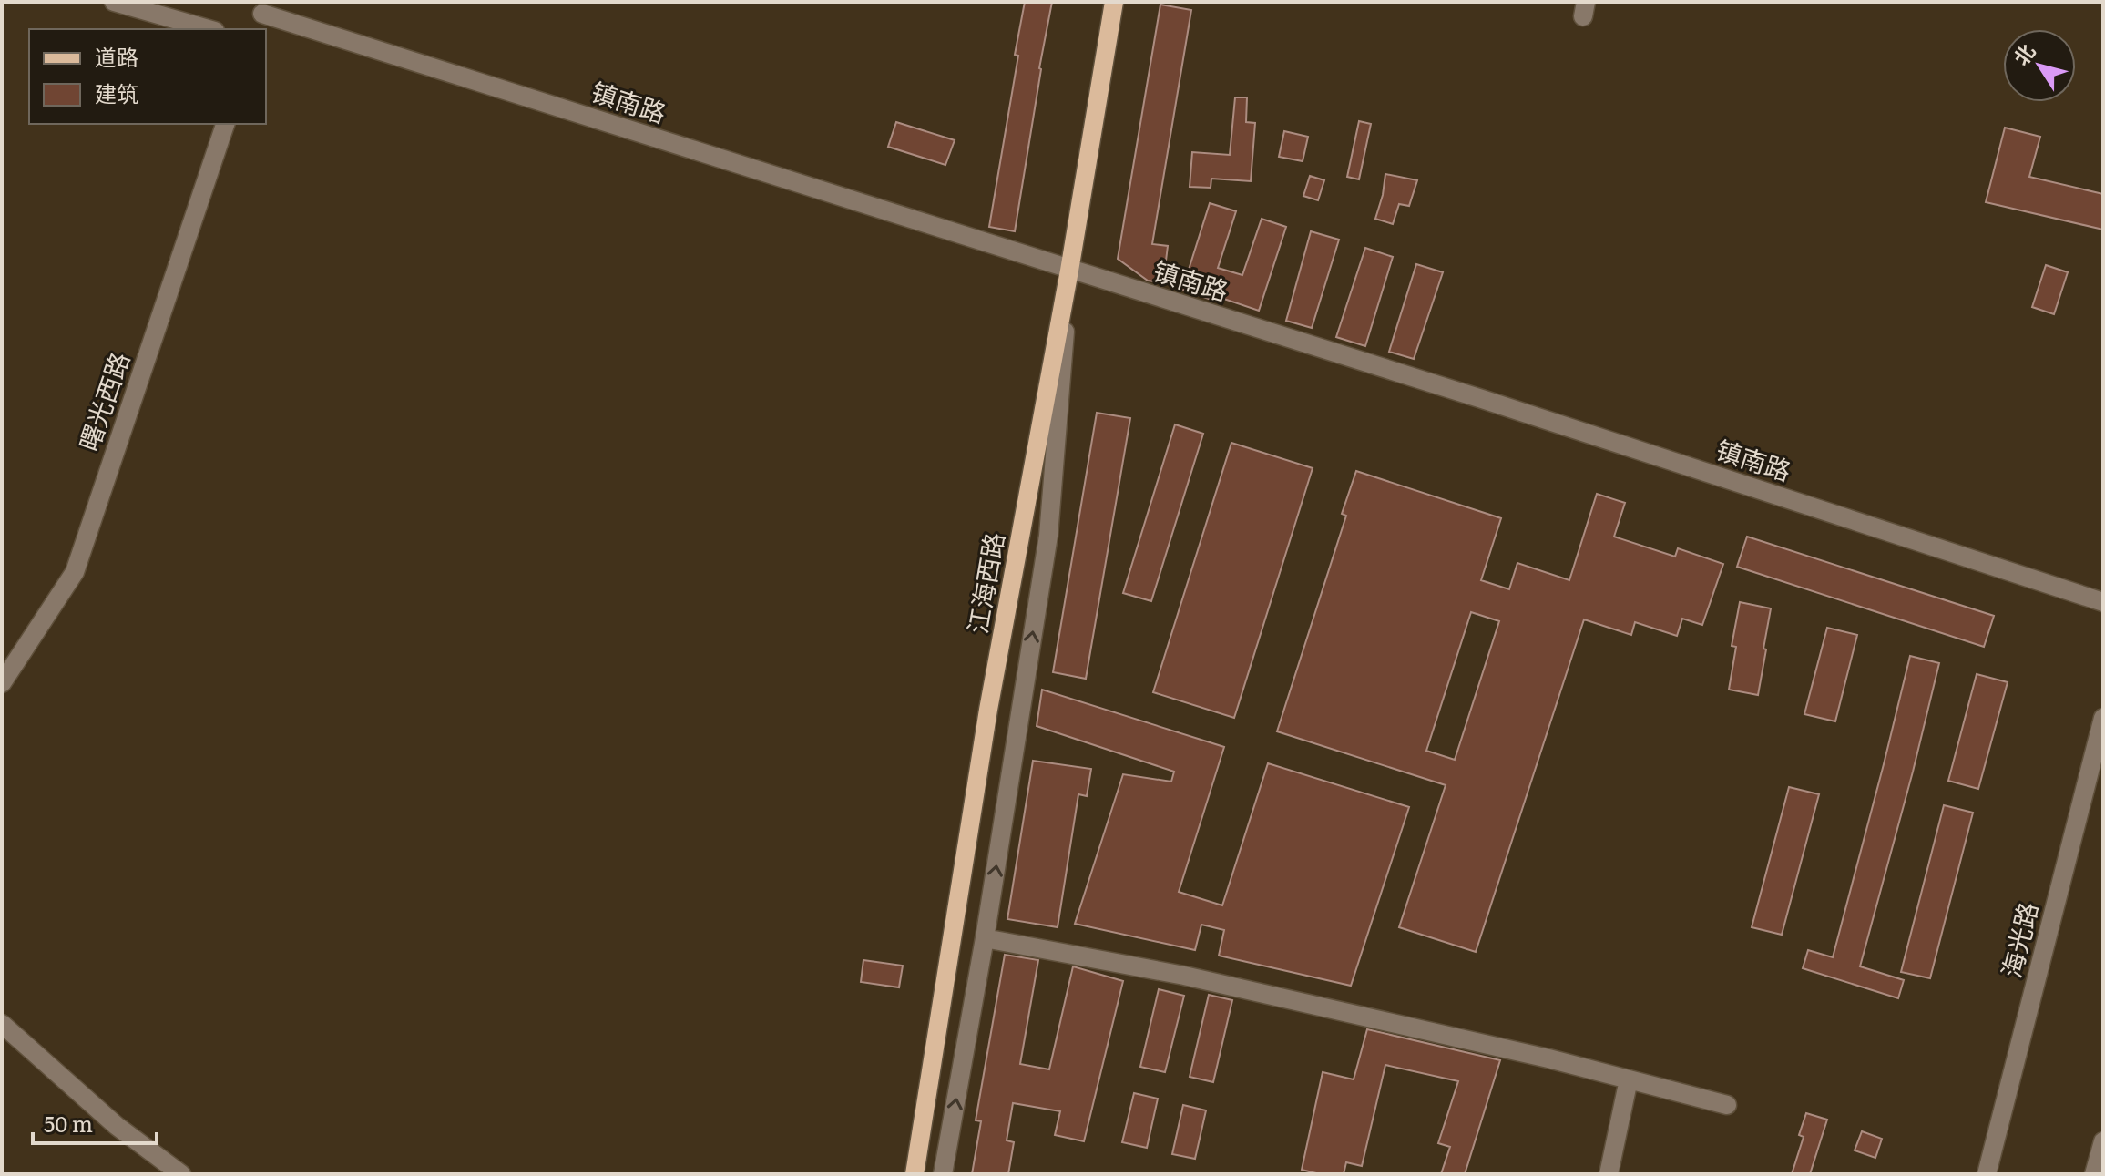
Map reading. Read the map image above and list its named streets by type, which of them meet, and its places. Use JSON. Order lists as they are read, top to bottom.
{
  "streets": {
    "main road": ["江海西路"],
    "street": ["镇南路", "曙光西路", "海光路"]
  },
  "crossings": [
    ["镇南路", "江海西路"]
  ],
  "legend": ["道路", "建筑"],
  "scale_bar": "50 m",
  "north": "top left"
}
